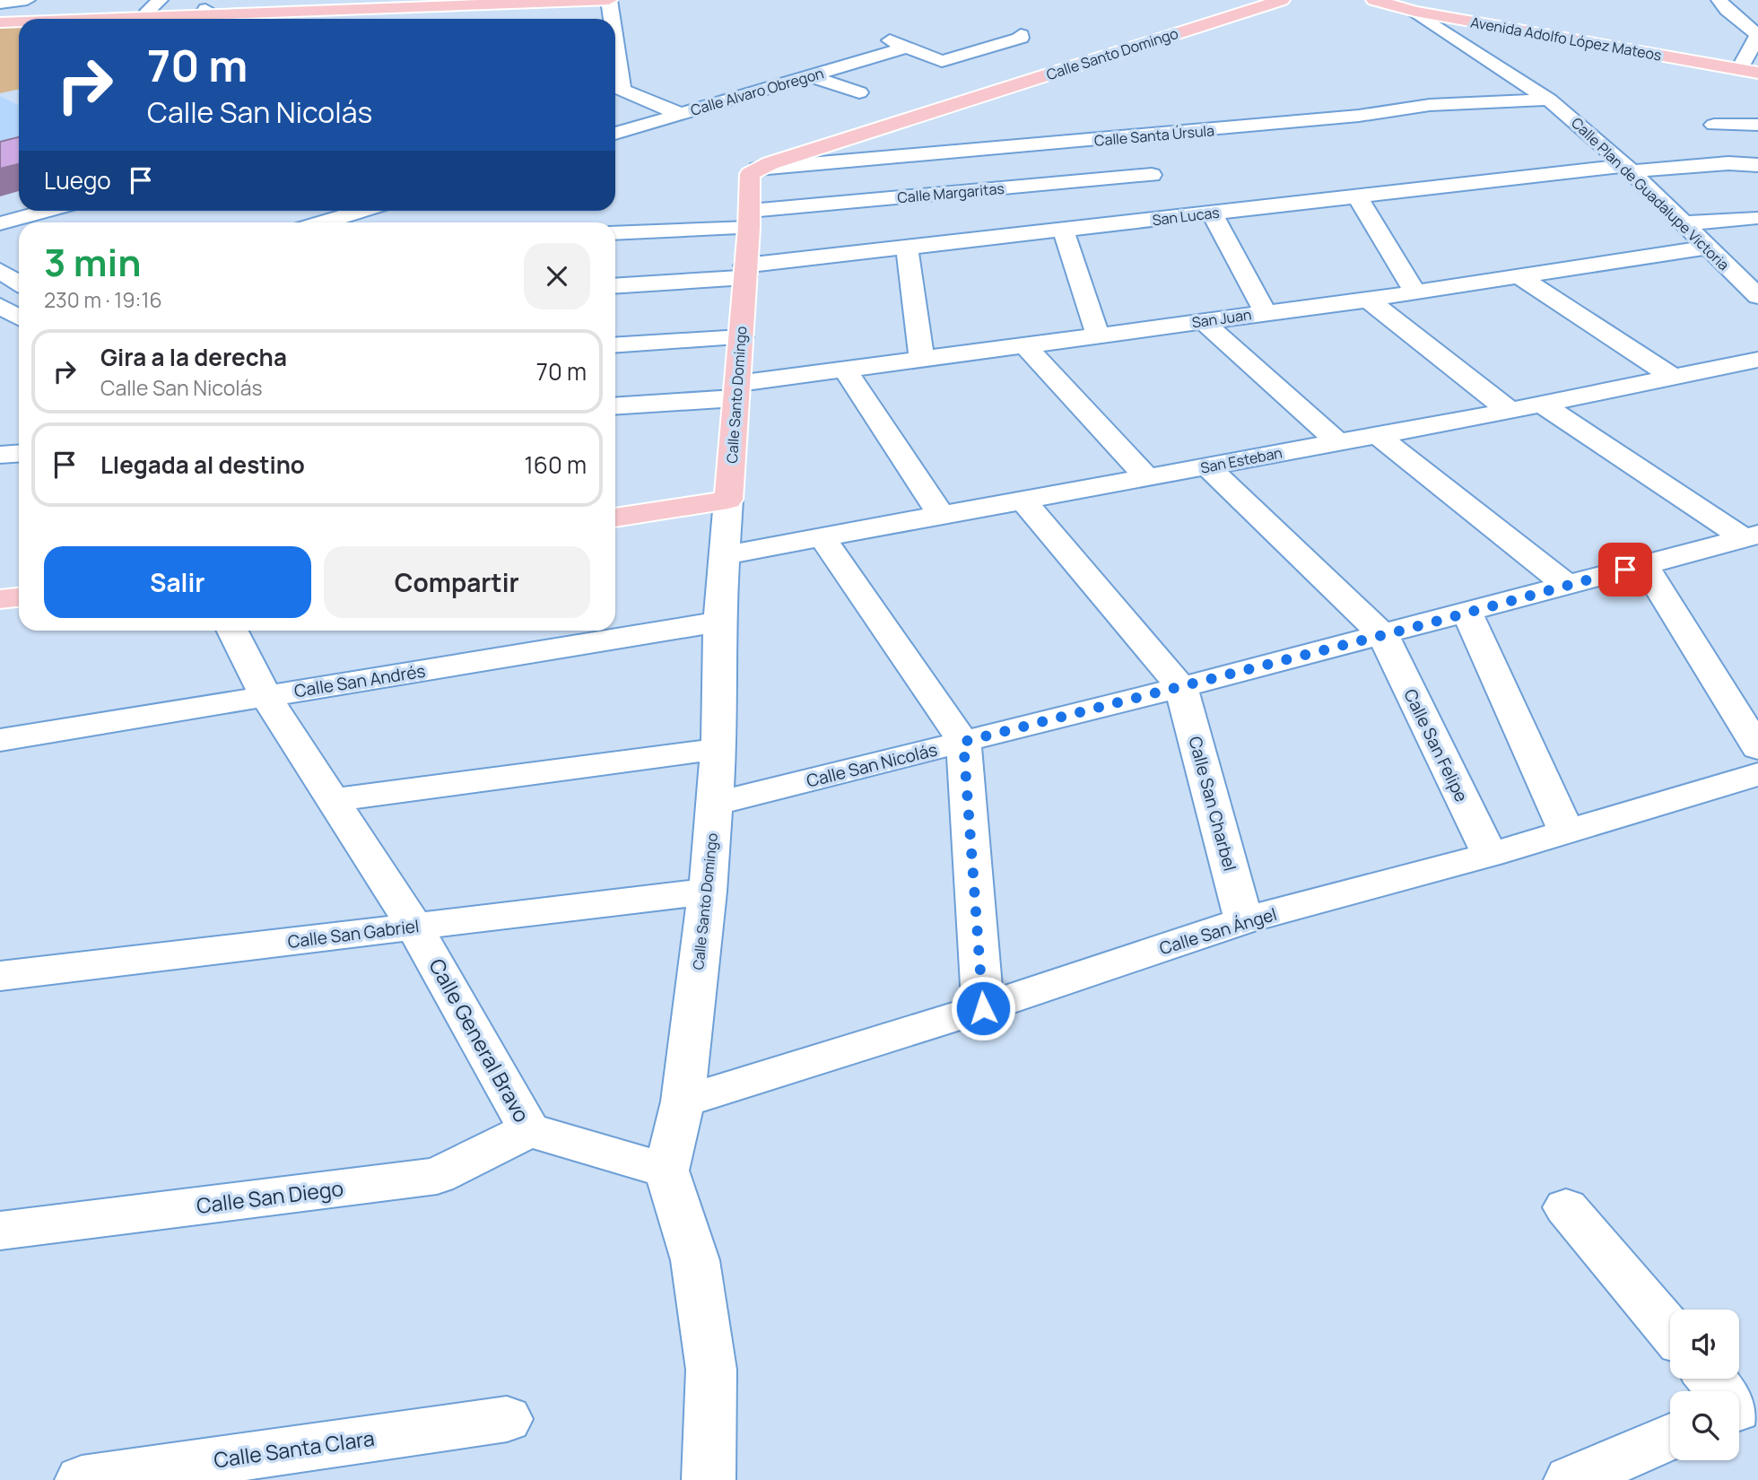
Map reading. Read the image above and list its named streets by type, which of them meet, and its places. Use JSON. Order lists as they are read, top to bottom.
{
  "streets": {
    "main road": ["Avenida Adolfo López Mateos", "Calle Santo Domingo"],
    "street": [
      "Calle Alvaro Obregon",
      "Calle Santa Úrsula",
      "Calle Margaritas",
      "Calle Plan de Guadalupe Victoria",
      "San Lucas",
      "San Juan",
      "San Esteban",
      "Calle San Andrés",
      "Calle San Felipe",
      "Calle San Nicolás",
      "Calle San Charbel",
      "Calle San Ángel",
      "Calle San Gabriel",
      "Calle General Bravo",
      "Calle San Diego",
      "Calle Santa Clara"
    ]
  },
  "crossings": [
    ["Avenida Adolfo López Mateos", "Calle Plan de Guadalupe Victoria"],
    ["Calle Santo Domingo", "Calle Santa Úrsula"],
    ["Calle Santo Domingo", "Calle Margaritas"],
    ["Calle Santo Domingo", "San Lucas"],
    ["Calle Santo Domingo", "San Juan"],
    ["Calle Santo Domingo", "San Esteban"],
    ["Calle Santo Domingo", "Calle San Andrés"],
    ["Calle Santo Domingo", "Calle San Nicolás"],
    ["Calle Santo Domingo", "Calle San Ángel"],
    ["Calle Santo Domingo", "Calle San Gabriel"],
    ["Calle Santo Domingo", "Calle General Bravo"],
    ["Calle Santa Úrsula", "Calle Plan de Guadalupe Victoria"],
    ["Calle Plan de Guadalupe Victoria", "San Lucas"],
    ["Calle Plan de Guadalupe Victoria", "San Juan"],
    ["Calle San Andrés", "Calle General Bravo"],
    ["Calle San Felipe", "Calle San Nicolás"],
    ["Calle San Felipe", "Calle San Ángel"],
    ["Calle San Nicolás", "Calle San Charbel"],
    ["Calle San Charbel", "Calle San Ángel"],
    ["Calle San Gabriel", "Calle General Bravo"],
    ["Calle General Bravo", "Calle San Diego"]
  ],
  "page": {
    "turn": ["70 m", "Calle San Nicolás"],
    "then": "Luego",
    "heading": ["3 min", "230 m · 19:16"],
    "list": [
      {
        "name": "Gira a la derecha",
        "note": "Calle San Nicolás",
        "value": "70 m"
      },
      {
        "name": "Llegada al destino",
        "value": "160 m"
      }
    ],
    "buttons": ["Salir", "Compartir"]
  }
}
